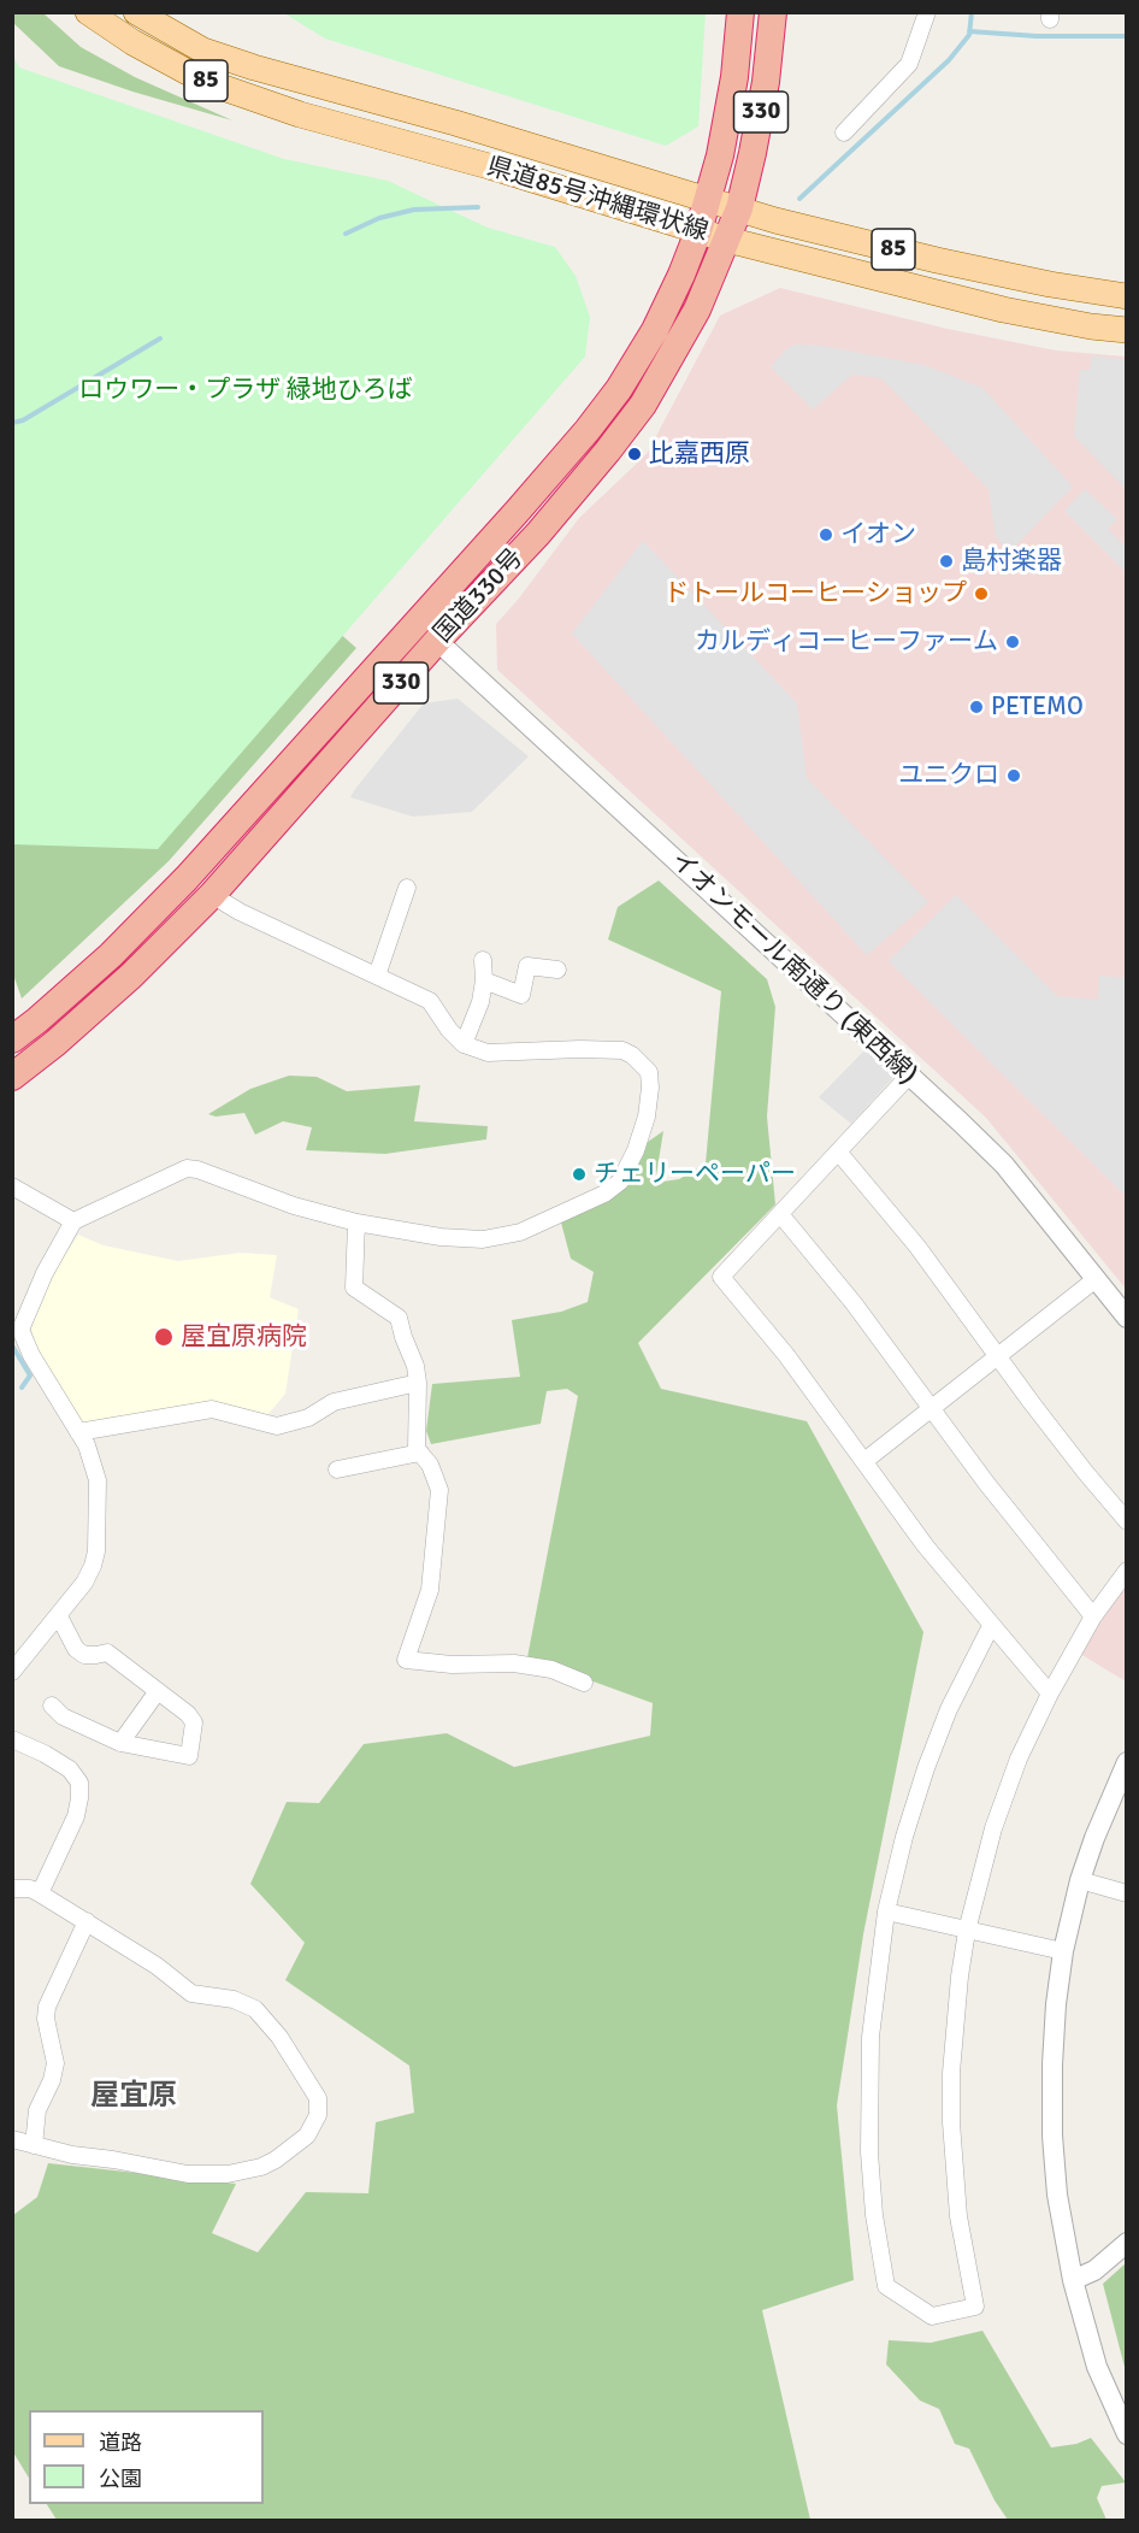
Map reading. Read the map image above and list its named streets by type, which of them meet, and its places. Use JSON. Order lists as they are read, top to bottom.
{
  "streets": {
    "highway": ["330", "国道330号"],
    "main road": ["85", "県道85号沖縄環状線"],
    "street": ["イオンモール南通り (東西線)"]
  },
  "crossings": [
    ["県道85号沖縄環状線", "国道330号"],
    ["国道330号", "イオンモール南通り (東西線)"]
  ],
  "districts": ["屋宜原"],
  "parks": ["ロウワー・プラザ 緑地ひろば"],
  "places": [
    "比嘉西原",
    "イオン",
    "島村楽器",
    "ドトールコーヒーショップ",
    "カルディコーヒーファーム",
    "PETEMO",
    "ユニクロ",
    "チェリーペーパー",
    "屋宜原病院"
  ],
  "legend": ["道路", "公園"]
}
